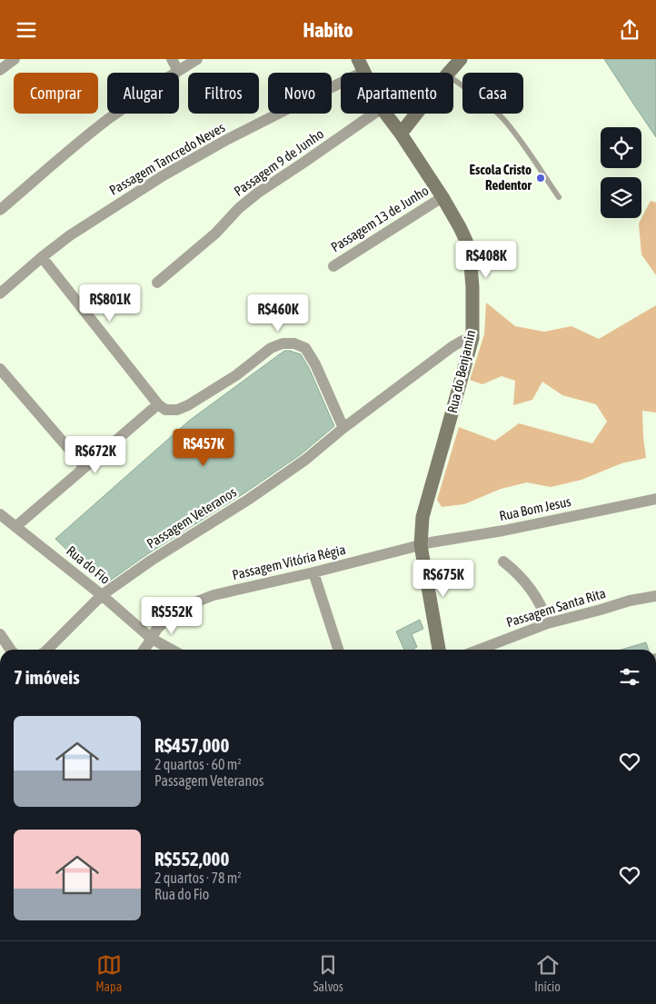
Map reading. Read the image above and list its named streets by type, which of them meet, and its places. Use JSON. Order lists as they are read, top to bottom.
{
  "streets": {
    "main road": ["Rua do Benjamin"],
    "street": [
      "Passagem Tancredo Neves",
      "Passagem 9 de Junho",
      "Passagem 13 de Junho",
      "Rua Bom Jesus",
      "Passagem Veteranos",
      "Passagem Vitória Régia",
      "Rua do Fio",
      "Passagem Santa Rita"
    ]
  },
  "crossings": [
    ["Passagem Tancredo Neves", "Rua do Benjamin"],
    ["Passagem 13 de Junho", "Rua do Benjamin"],
    ["Rua do Benjamin", "Rua Bom Jesus"],
    ["Rua do Benjamin", "Passagem Veteranos"],
    ["Rua do Benjamin", "Passagem Vitória Régia"],
    ["Rua Bom Jesus", "Passagem Vitória Régia"],
    ["Passagem Veteranos", "Rua do Fio"],
    ["Passagem Vitória Régia", "Rua do Fio"]
  ],
  "places": ["Escola Cristo Redentor"],
  "page": {
    "header": "Habito",
    "chip": [
      "Comprar",
      "Alugar",
      "Filtros",
      "Novo",
      "Apartamento",
      "Casa"
    ],
    "price": [
      "R$408K",
      "R$801K",
      "R$460K",
      "R$457K",
      "R$672K",
      "R$675K",
      "R$552K"
    ],
    "heading": "7 imóveis",
    "list": [
      {
        "name": "R$457,000",
        "note": "2 quartos · 60 m² · Passagem Veteranos"
      },
      {
        "name": "R$552,000",
        "note": "2 quartos · 78 m² · Rua do Fio"
      }
    ],
    "tabs": ["Mapa", "Salvos", "Início"]
  }
}
